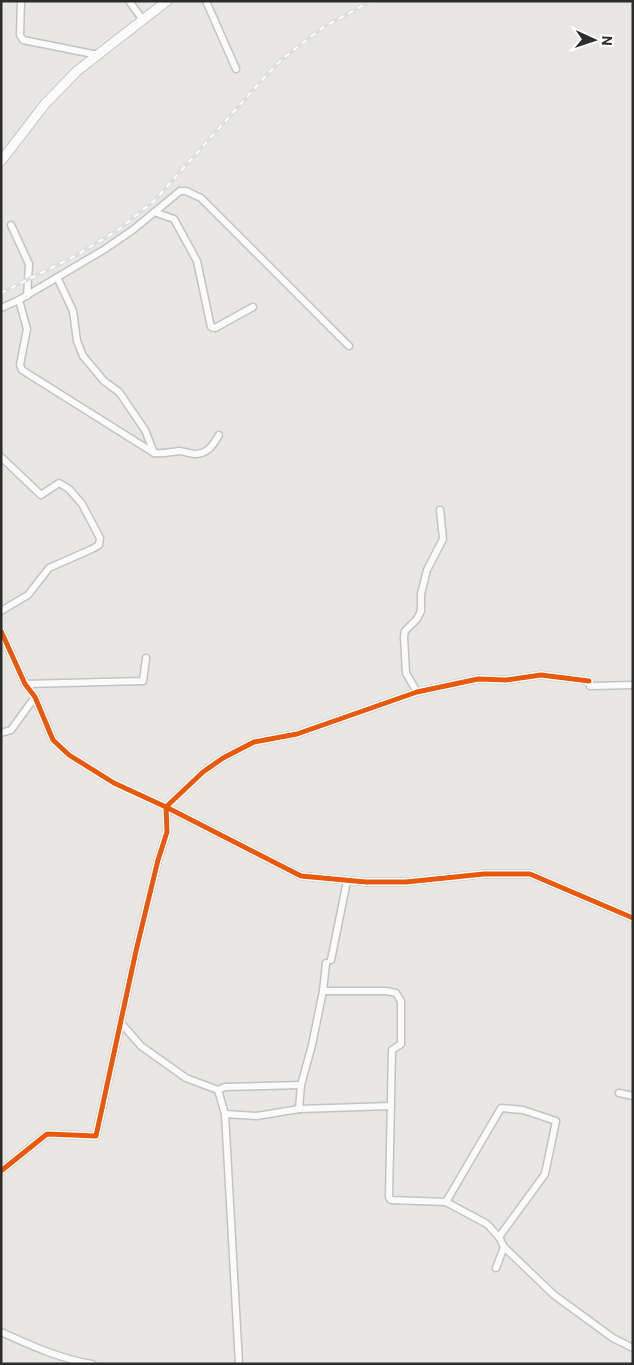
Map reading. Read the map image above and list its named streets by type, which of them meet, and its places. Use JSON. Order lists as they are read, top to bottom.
{
  "north": "right"
}
